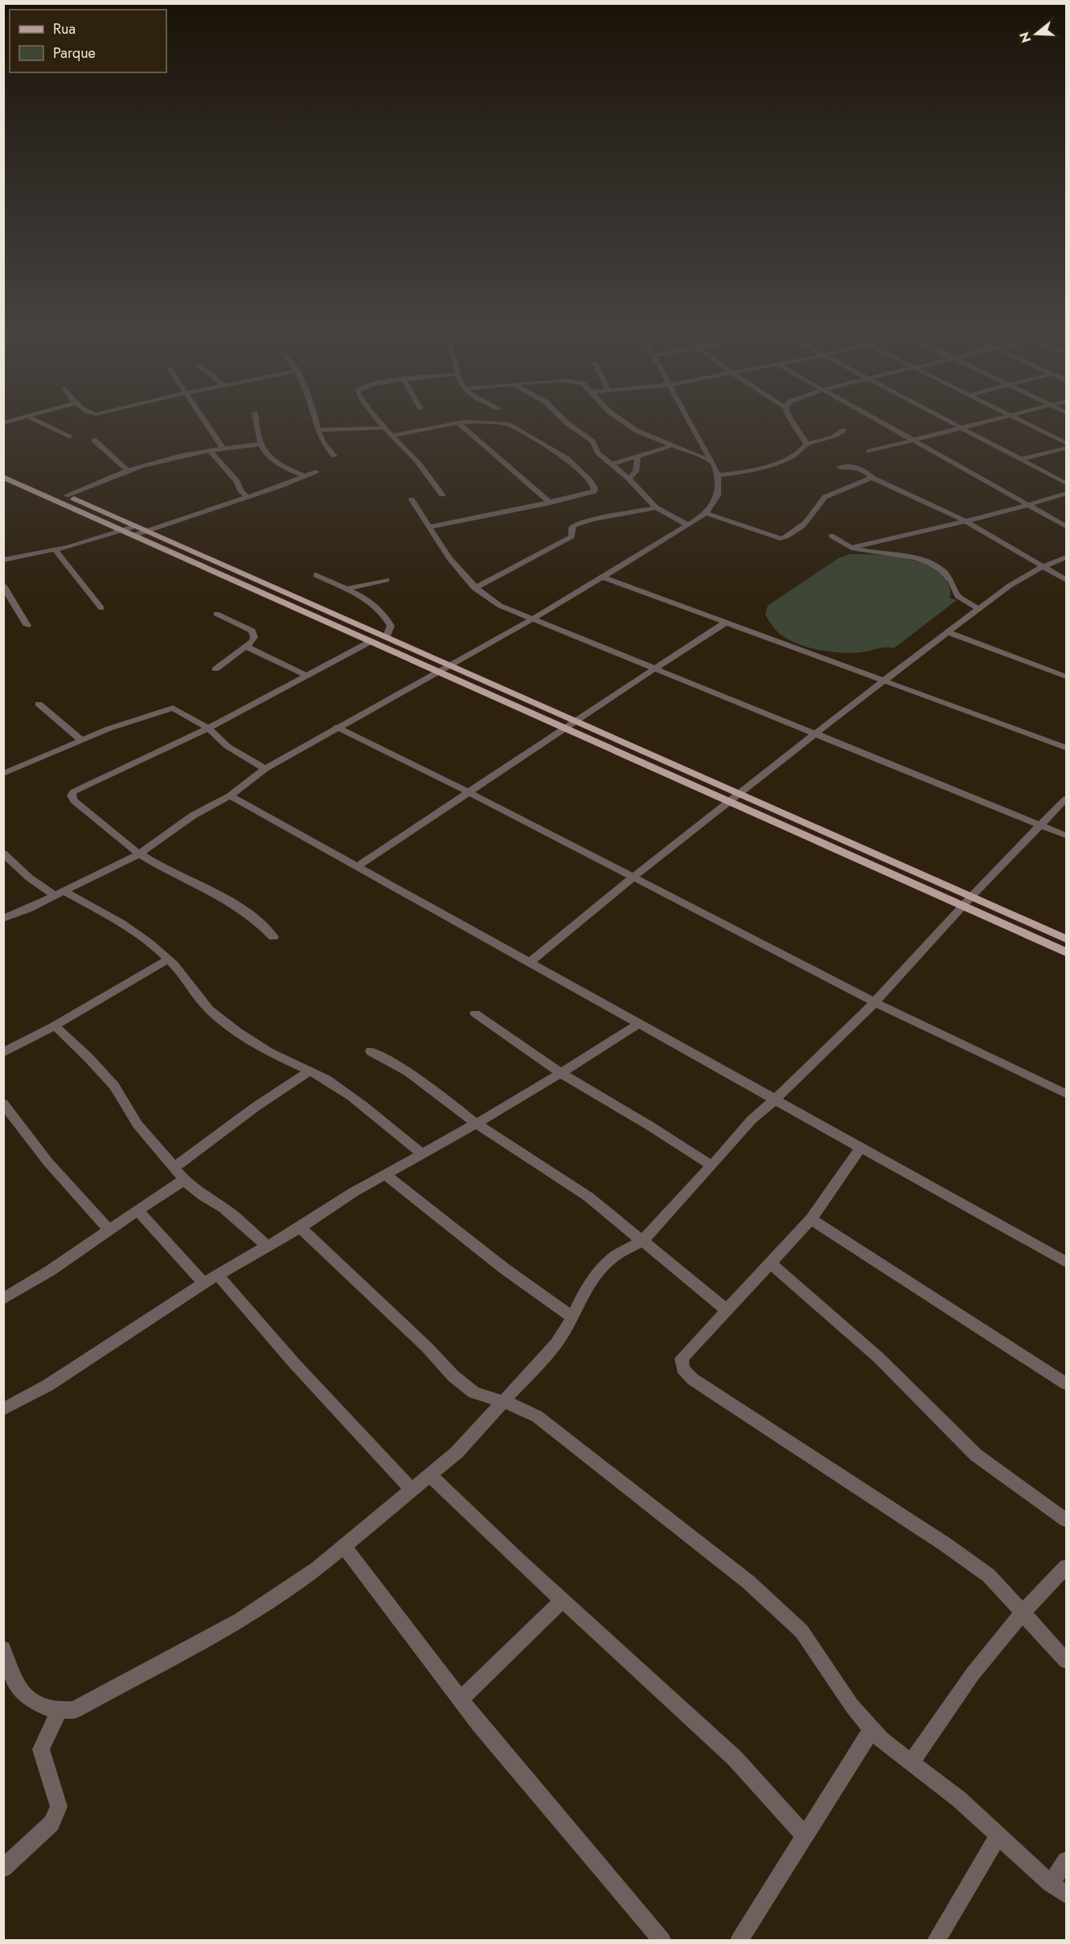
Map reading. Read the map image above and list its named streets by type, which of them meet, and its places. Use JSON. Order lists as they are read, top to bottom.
{
  "legend": ["Rua", "Parque"],
  "north": "left"
}
